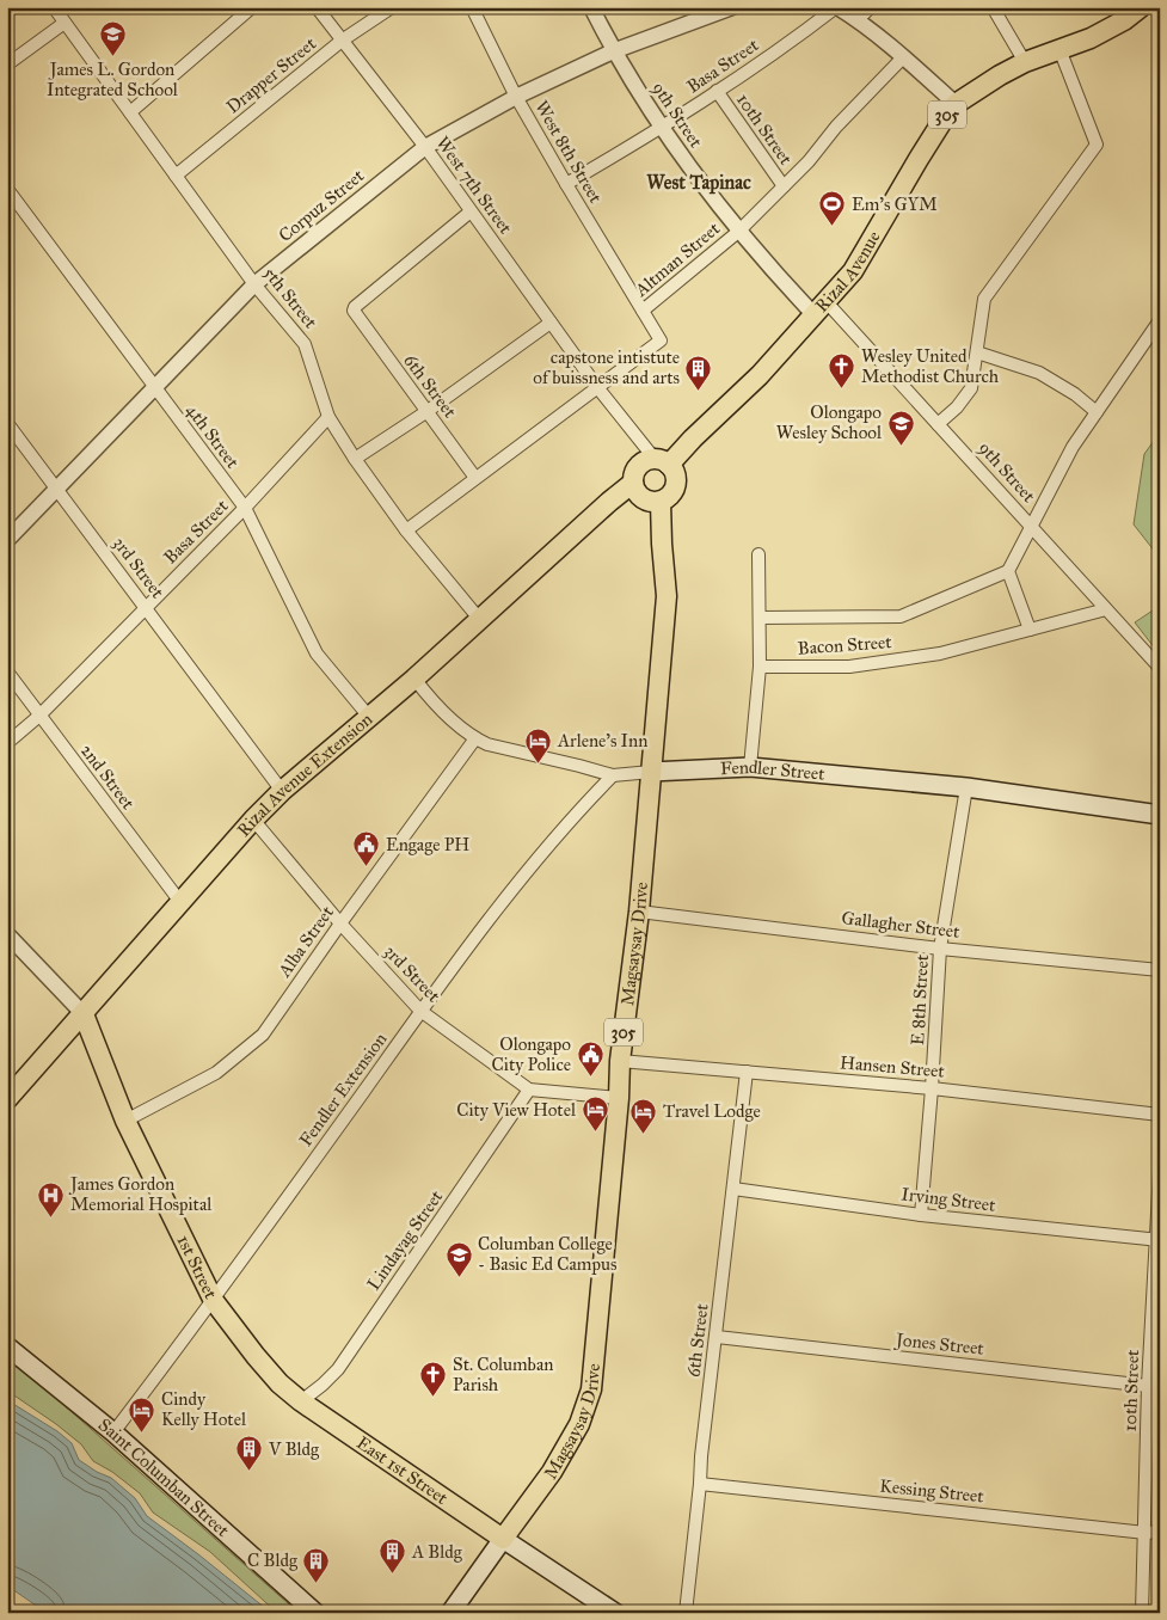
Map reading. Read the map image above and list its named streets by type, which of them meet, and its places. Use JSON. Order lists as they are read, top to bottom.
{
  "streets": {
    "main road": [
      "305",
      "Rizal Avenue",
      "Fendler Street",
      "Rizal Avenue Extension",
      "Magsaysay Drive",
      "1st Street",
      "East 1st Street",
      "Saint Columban Street"
    ],
    "street": [
      "Basa Street",
      "Drapper Street",
      "9th Street",
      "10th Street",
      "West 8th Street",
      "West 7th Street",
      "Corpuz Street",
      "Altman Street",
      "5th Street",
      "6th Street",
      "4th Street",
      "3rd Street",
      "Bacon Street",
      "2nd Street",
      "Gallagher Street",
      "Alba Street",
      "E 8th Street",
      "Hansen Street",
      "Fendler Extension",
      "Irving Street",
      "Lindayag Street",
      "Jones Street",
      "Kessing Street"
    ]
  },
  "crossings": [
    ["Basa Street", "9th Street"],
    ["Basa Street", "10th Street"],
    ["Basa Street", "West 8th Street"],
    ["Basa Street", "5th Street"],
    ["Basa Street", "4th Street"],
    ["Basa Street", "3rd Street"],
    ["Basa Street", "2nd Street"],
    ["Drapper Street", "West 7th Street"],
    ["Drapper Street", "5th Street"],
    ["9th Street", "Corpuz Street"],
    ["9th Street", "Altman Street"],
    ["9th Street", "Rizal Avenue"],
    ["9th Street", "Bacon Street"],
    ["305", "West 7th Street"],
    ["305", "Rizal Avenue"],
    ["305", "Rizal Avenue Extension"],
    ["305", "Magsaysay Drive"],
    ["305", "East 1st Street"],
    ["10th Street", "Altman Street"],
    ["10th Street", "Irving Street"],
    ["10th Street", "Jones Street"],
    ["10th Street", "Kessing Street"],
    ["West 8th Street", "Corpuz Street"],
    ["West 8th Street", "Altman Street"],
    ["West 7th Street", "Corpuz Street"],
    ["West 7th Street", "Altman Street"],
    ["West 7th Street", "Rizal Avenue"],
    ["West 7th Street", "6th Street"],
    ["West 7th Street", "Rizal Avenue Extension"],
    ["West 7th Street", "Magsaysay Drive"],
    ["Corpuz Street", "5th Street"],
    ["Corpuz Street", "4th Street"],
    ["Corpuz Street", "3rd Street"],
    ["Altman Street", "5th Street"],
    ["Altman Street", "6th Street"],
    ["Rizal Avenue", "Rizal Avenue Extension"],
    ["Rizal Avenue", "Magsaysay Drive"],
    ["5th Street", "Rizal Avenue Extension"],
    ["6th Street", "Hansen Street"],
    ["6th Street", "Irving Street"],
    ["6th Street", "Jones Street"],
    ["6th Street", "Kessing Street"],
    ["4th Street", "Rizal Avenue Extension"],
    ["3rd Street", "Rizal Avenue Extension"],
    ["3rd Street", "Alba Street"],
    ["3rd Street", "Fendler Extension"],
    ["3rd Street", "Lindayag Street"],
    ["Fendler Street", "Rizal Avenue Extension"],
    ["Fendler Street", "Alba Street"],
    ["Fendler Street", "Magsaysay Drive"],
    ["Fendler Street", "E 8th Street"],
    ["Fendler Street", "Fendler Extension"],
    ["Rizal Avenue Extension", "2nd Street"],
    ["Rizal Avenue Extension", "Magsaysay Drive"],
    ["Rizal Avenue Extension", "1st Street"],
    ["Gallagher Street", "Magsaysay Drive"],
    ["Gallagher Street", "E 8th Street"],
    ["Alba Street", "1st Street"],
    ["Magsaysay Drive", "Hansen Street"],
    ["Magsaysay Drive", "East 1st Street"],
    ["E 8th Street", "Hansen Street"],
    ["E 8th Street", "Irving Street"],
    ["Fendler Extension", "1st Street"],
    ["Fendler Extension", "Saint Columban Street"],
    ["Lindayag Street", "1st Street"],
    ["Lindayag Street", "East 1st Street"],
    ["1st Street", "East 1st Street"]
  ],
  "districts": ["West Tapinac"],
  "places": {
    "school or university": ["James L. Gordon Integrated School", "Olongapo Wesley School", "Columban College - Basic Ed Campus"],
    "sports": ["Em's GYM"],
    "church": ["Wesley United Methodist Church", "St. Columban Parish"],
    "building": [
      "capstone intistute of buissness and arts",
      "V Bldg",
      "A Bldg",
      "C Bldg"
    ],
    "hotel": [
      "Arlene's Inn",
      "City View Hotel",
      "Travel Lodge",
      "Cindy Kelly Hotel"
    ],
    "public building": ["Engage PH", "Olongapo City Police"],
    "hospital": ["James Gordon Memorial Hospital"]
  }
}
